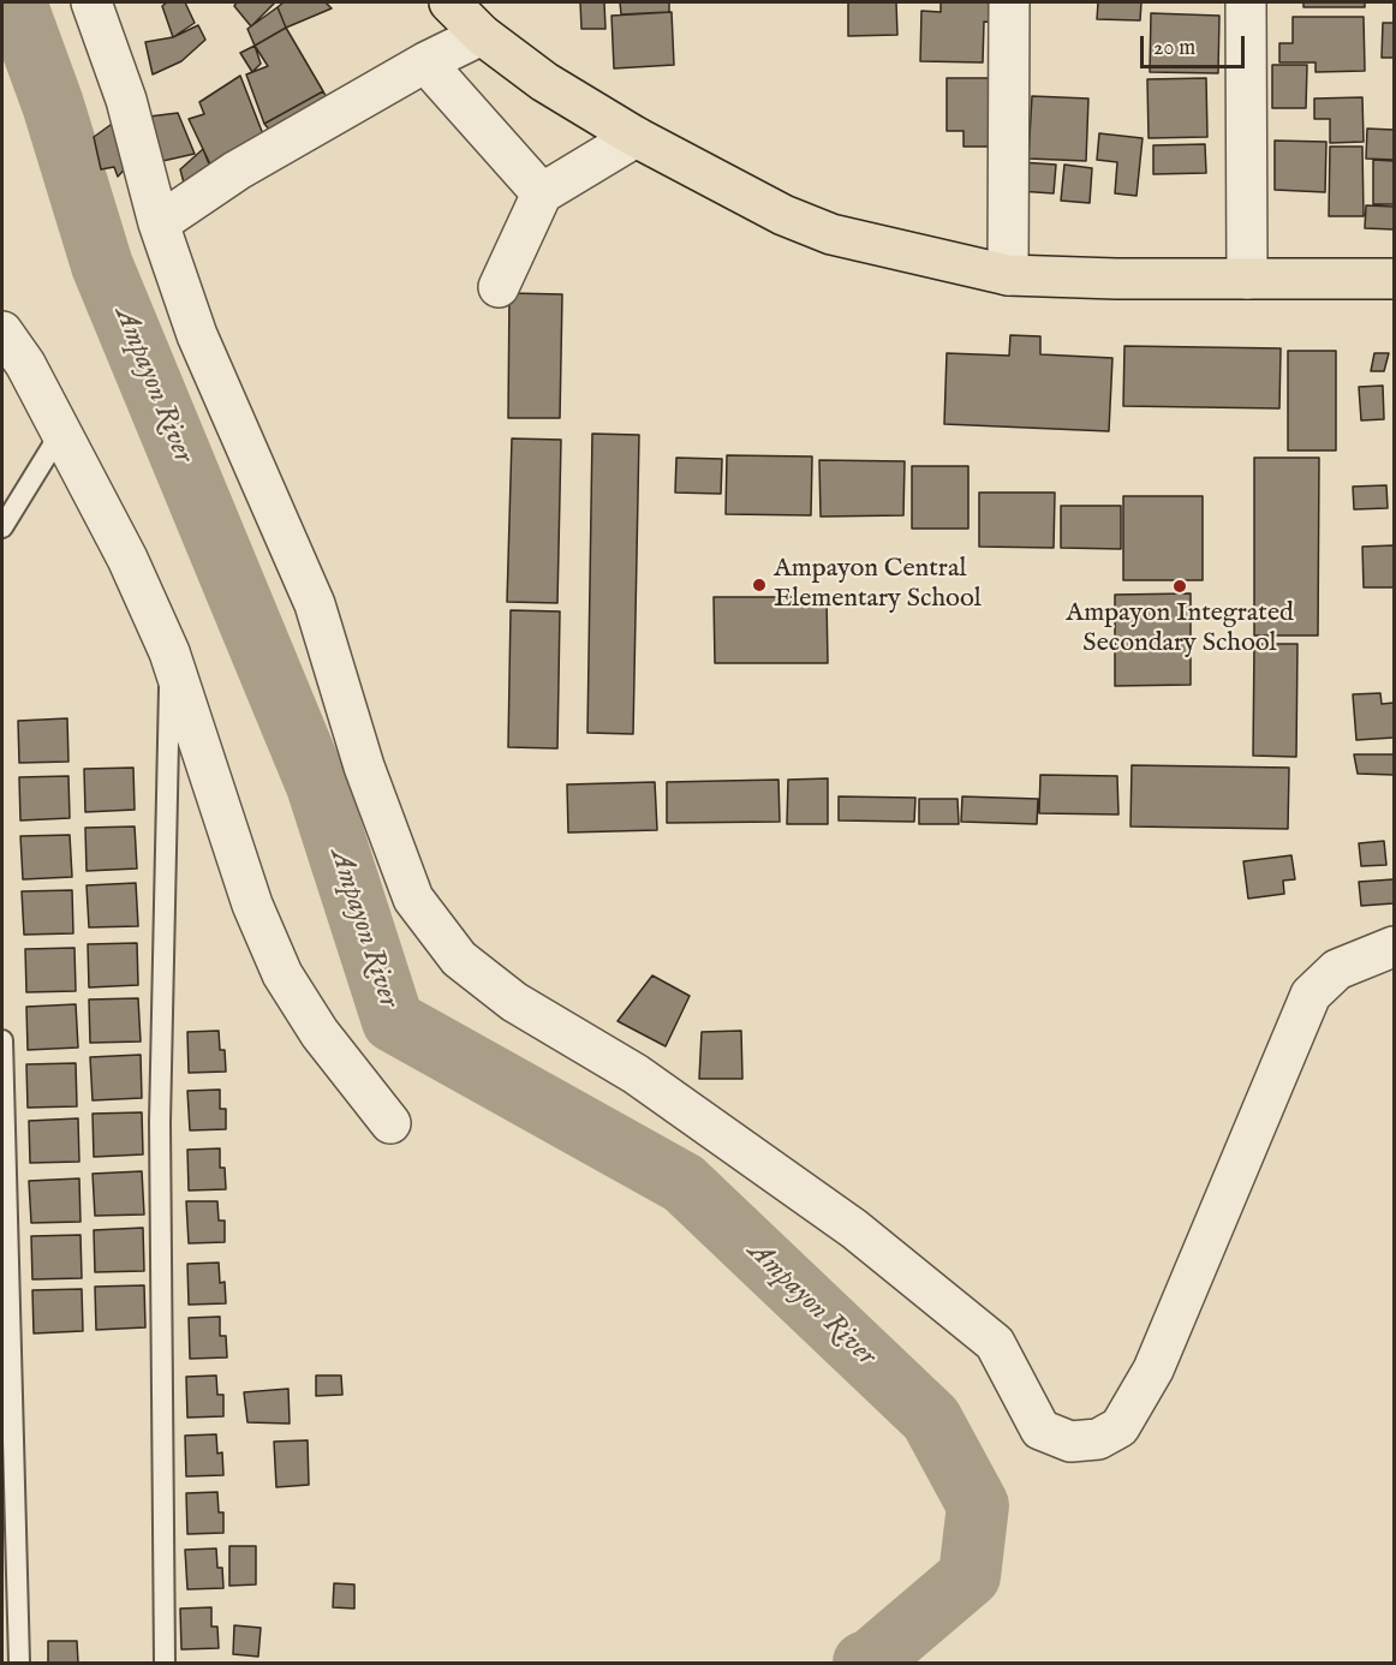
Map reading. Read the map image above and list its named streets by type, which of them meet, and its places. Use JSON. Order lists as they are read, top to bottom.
{
  "water": ["Ampayon River"],
  "places": ["Ampayon Central Elementary School", "Ampayon Integrated Secondary School"],
  "scale_bar": "20 m"
}
